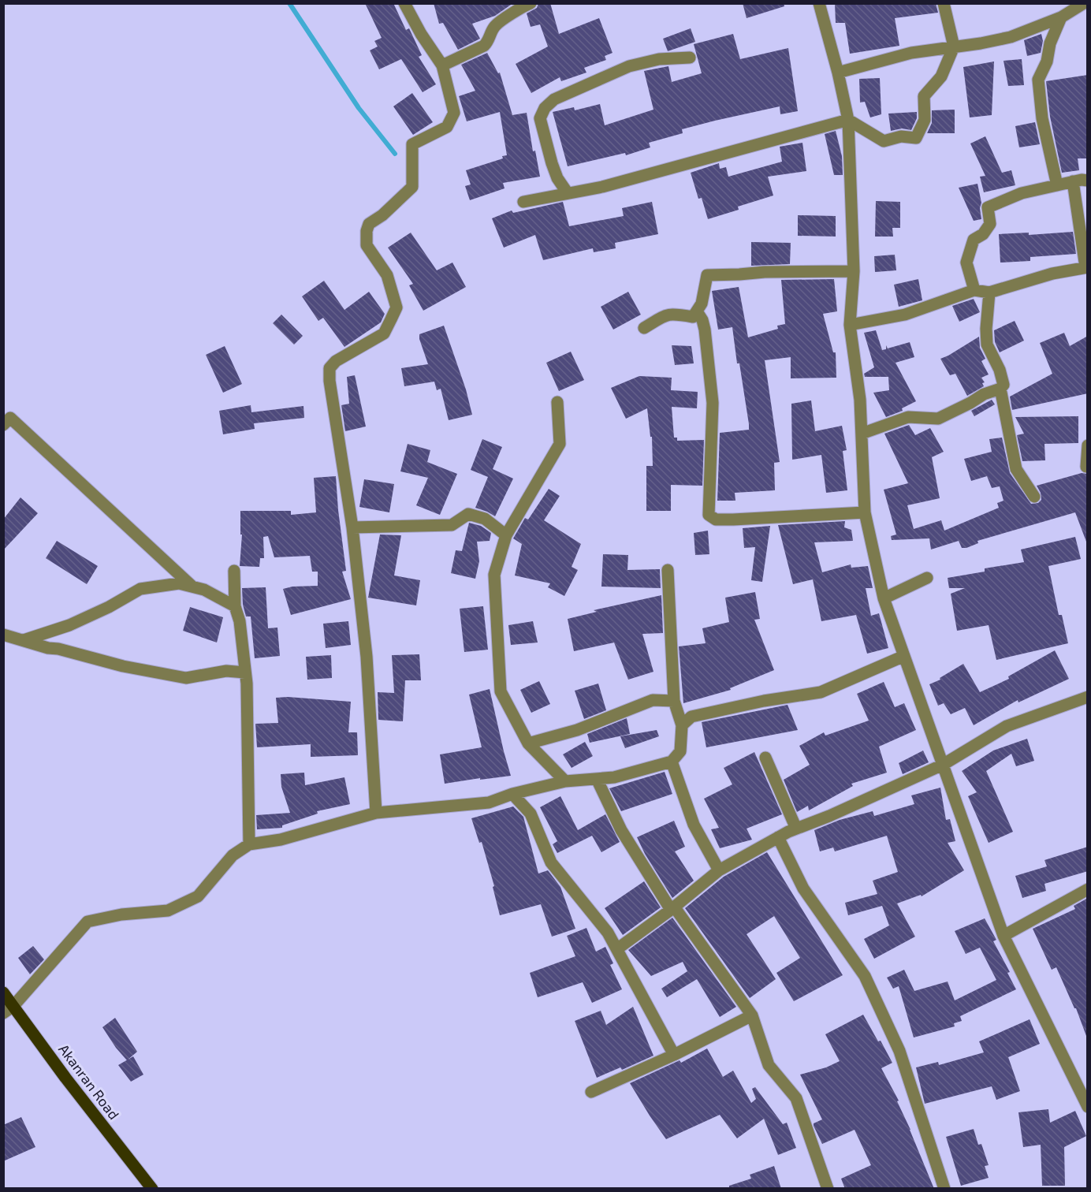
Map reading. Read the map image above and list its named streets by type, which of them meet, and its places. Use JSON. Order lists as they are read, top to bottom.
{
  "streets": {
    "main road": ["Akanran Road"]
  }
}
